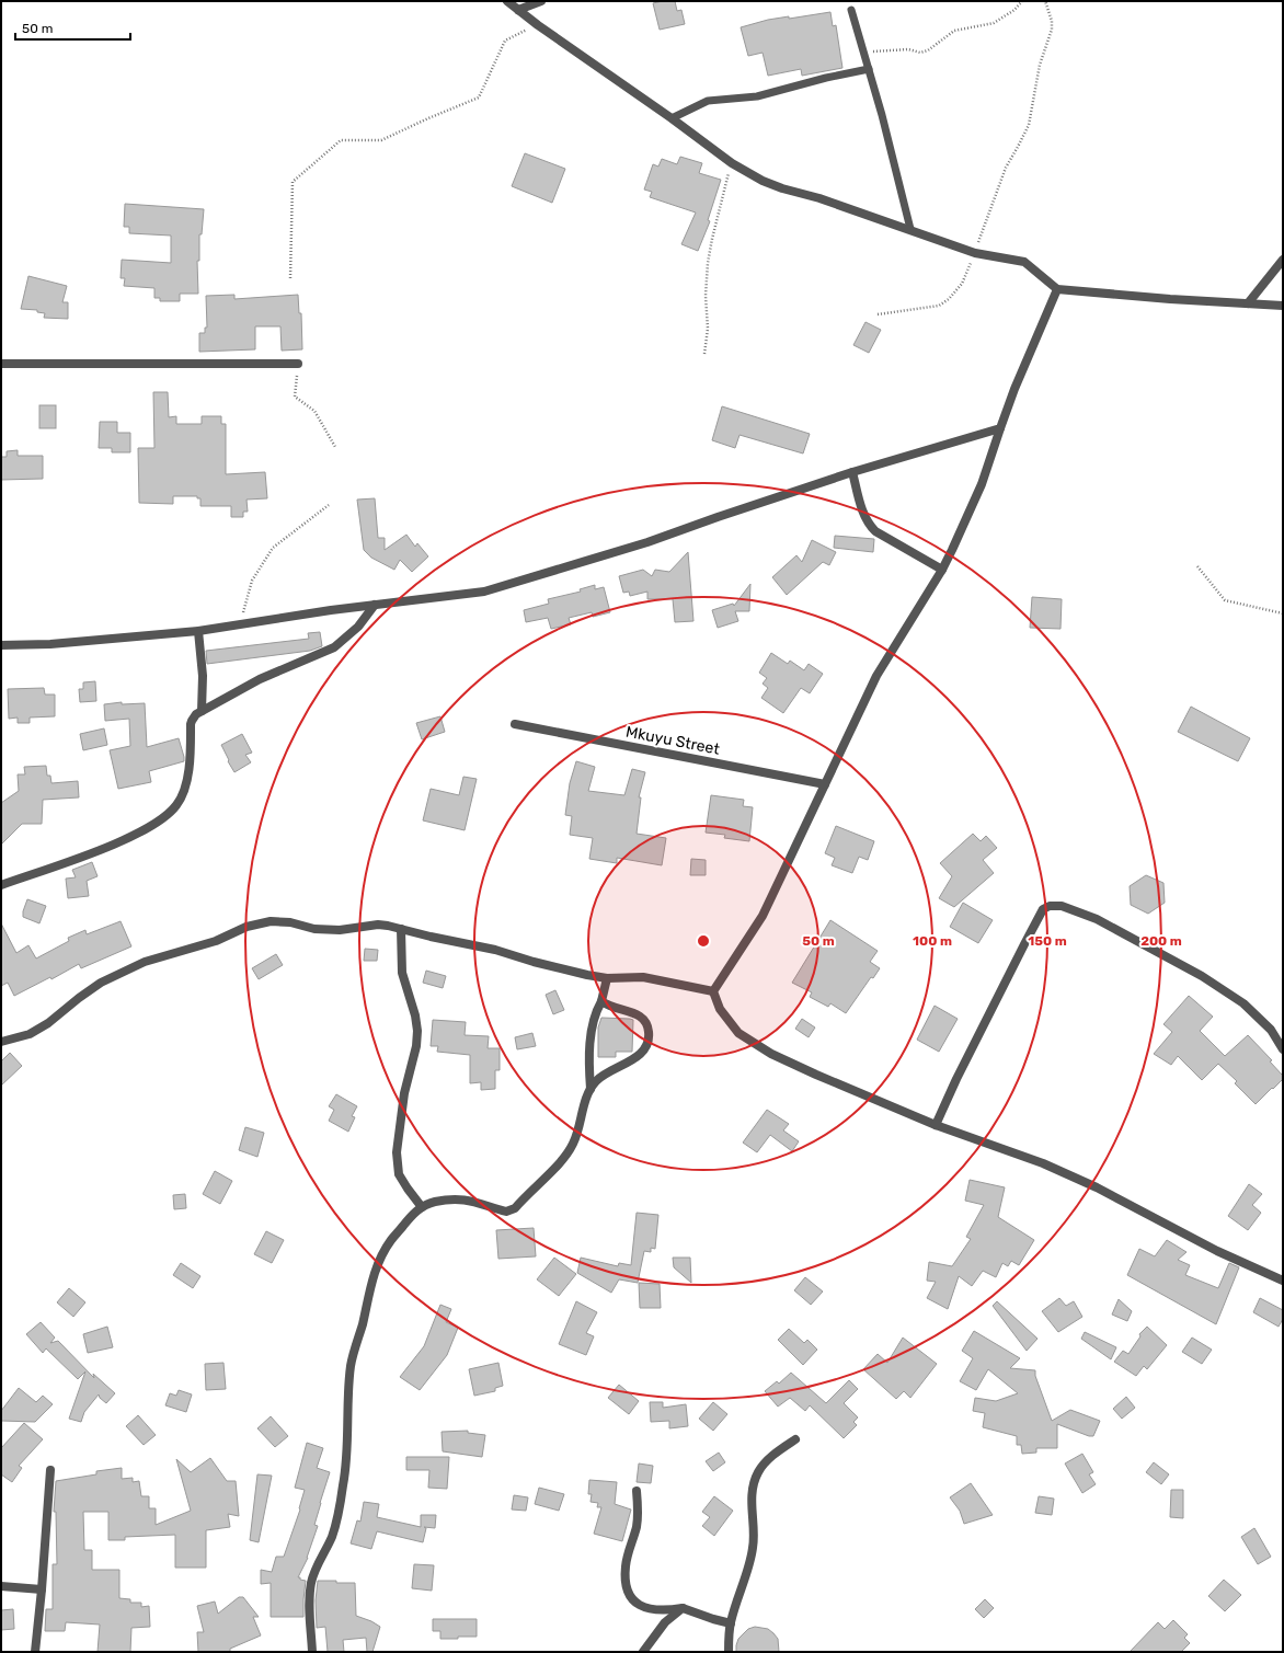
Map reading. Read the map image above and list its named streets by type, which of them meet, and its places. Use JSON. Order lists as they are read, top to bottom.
{
  "streets": {
    "street": ["Mkuyu Street"]
  },
  "scale_bar": "50 m",
  "rings": [
    "50 m",
    "100 m",
    "150 m",
    "200 m"
  ]
}
